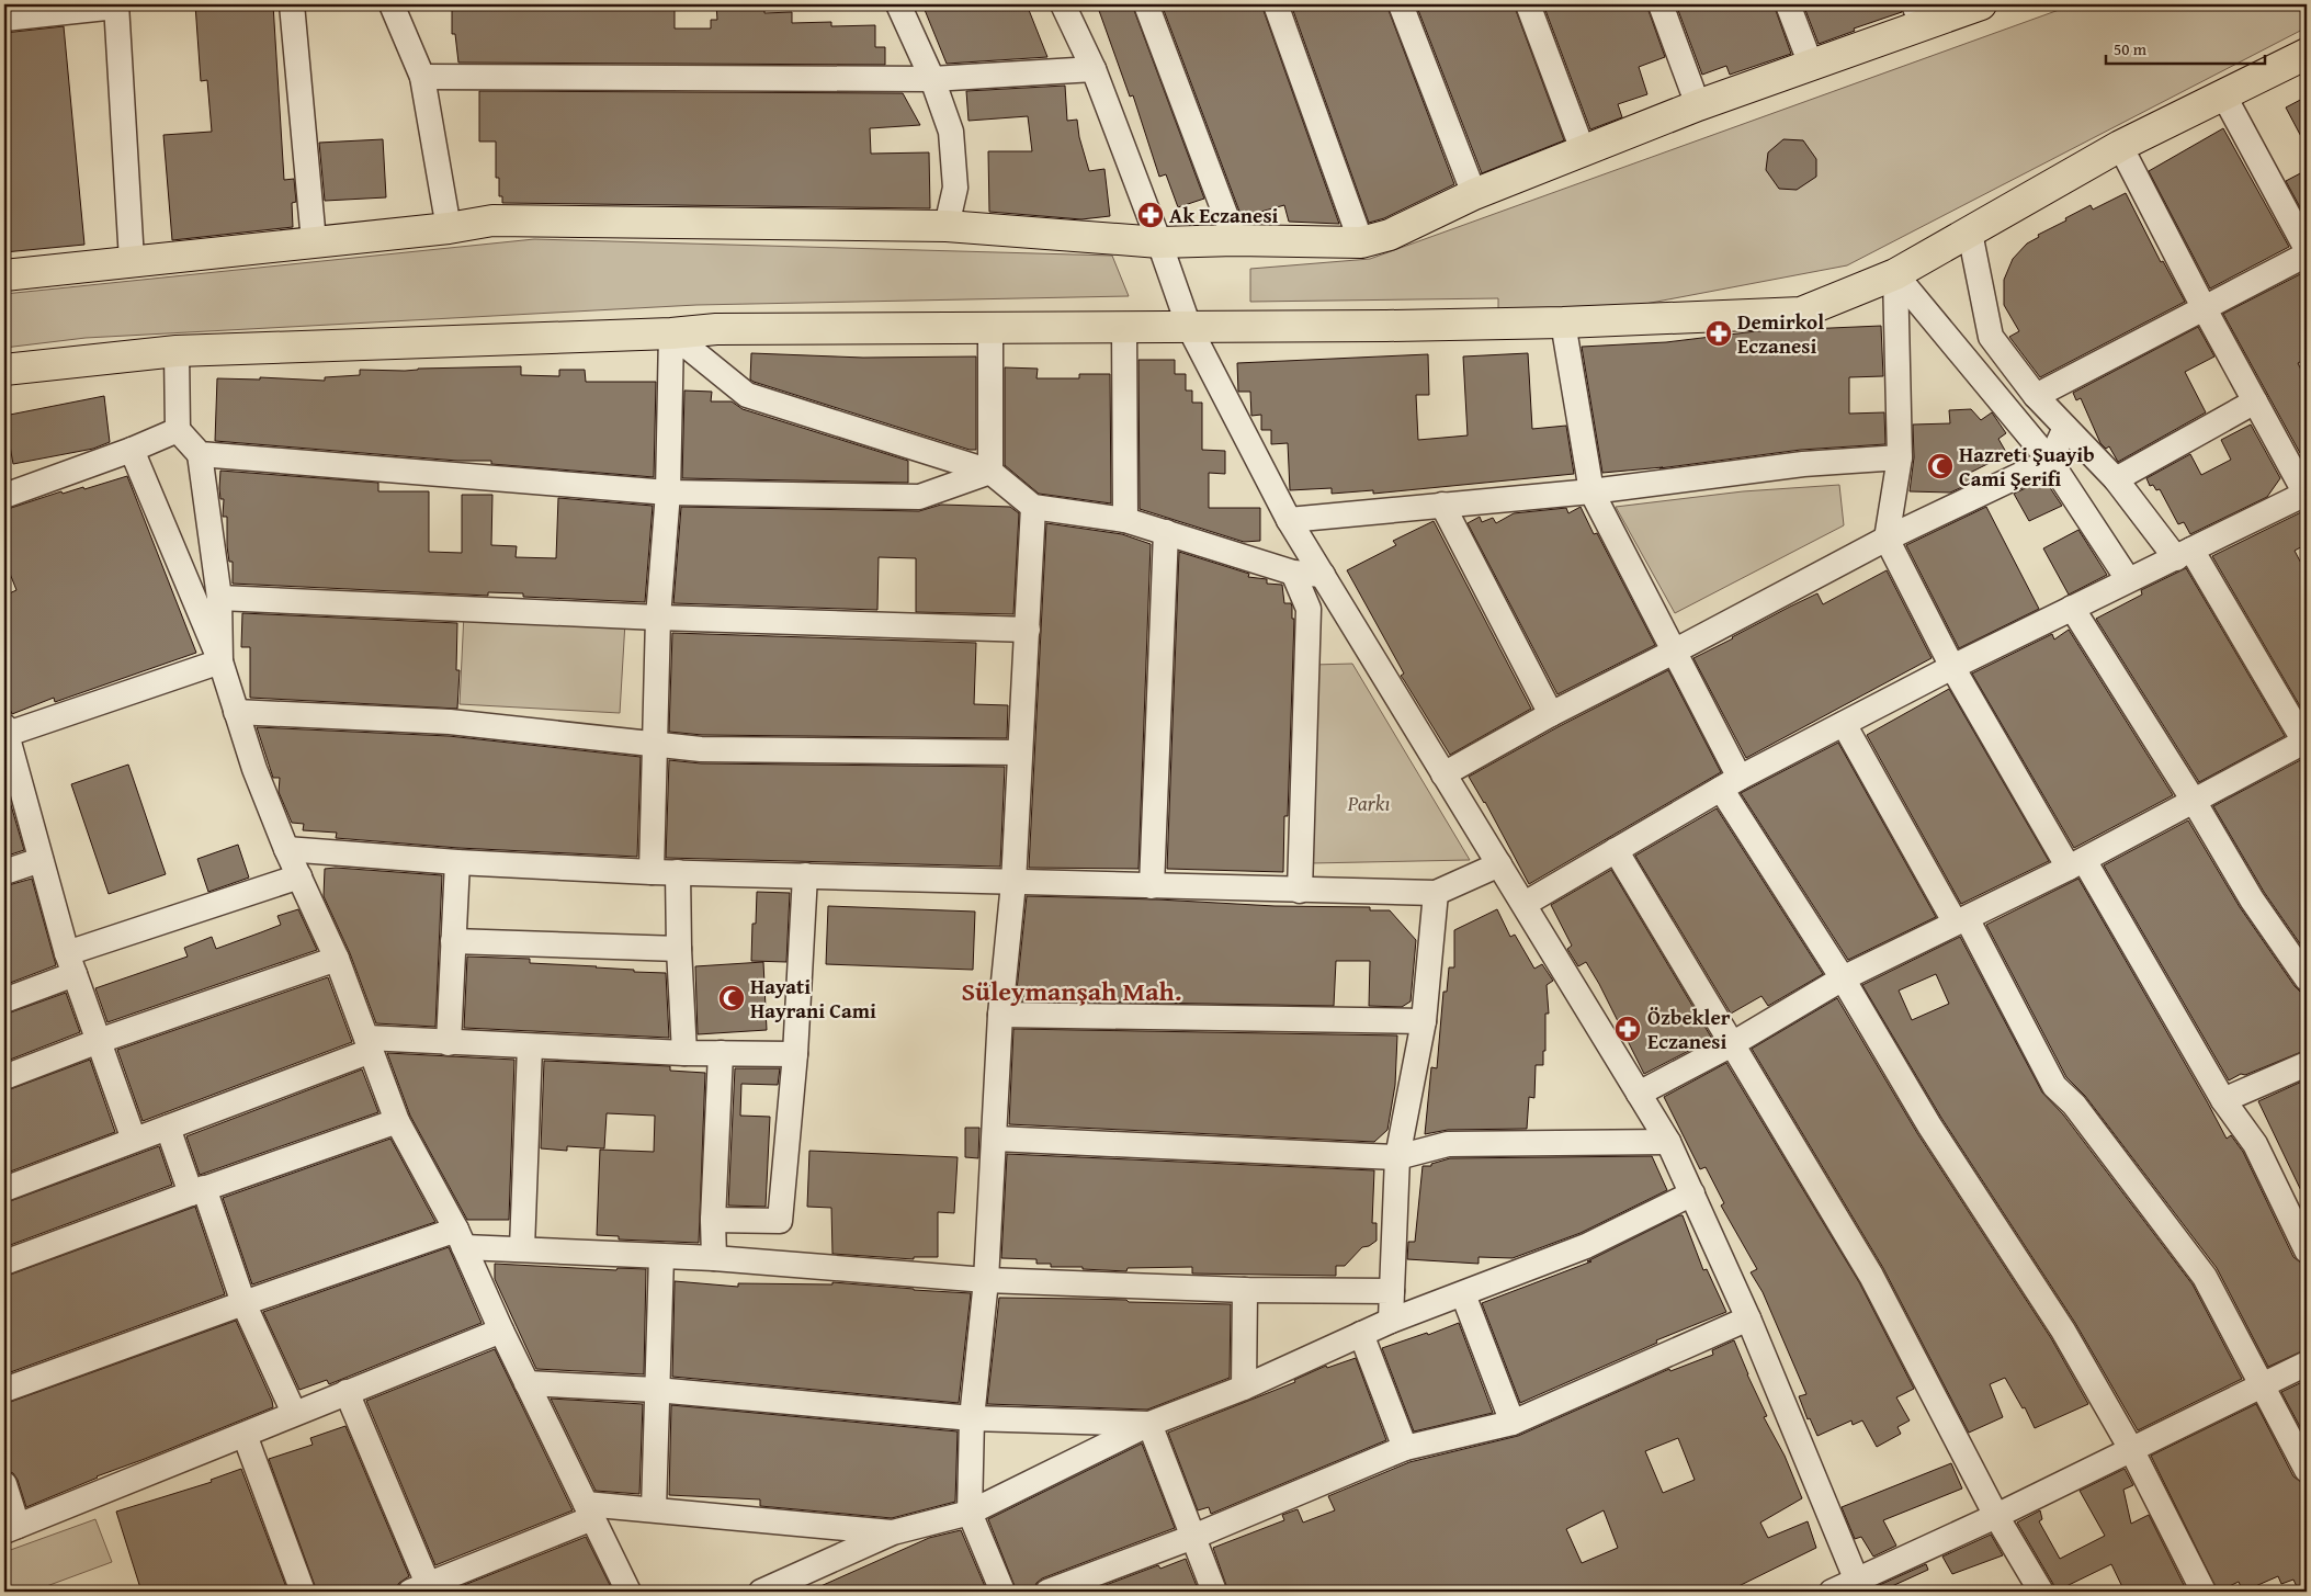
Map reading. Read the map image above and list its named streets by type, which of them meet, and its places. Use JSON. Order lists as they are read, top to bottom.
{
  "districts": ["Süleymanşah Mah."],
  "parks": ["Parkı"],
  "places": {
    "pharmacy": ["Ak Eczanesi", "Demirkol Eczanesi", "Özbekler Eczanesi"],
    "mosque": ["Hazreti Şuayib Cami Şerifi", "Hayati Hayrani Cami"]
  },
  "scale_bar": "50 m"
}
